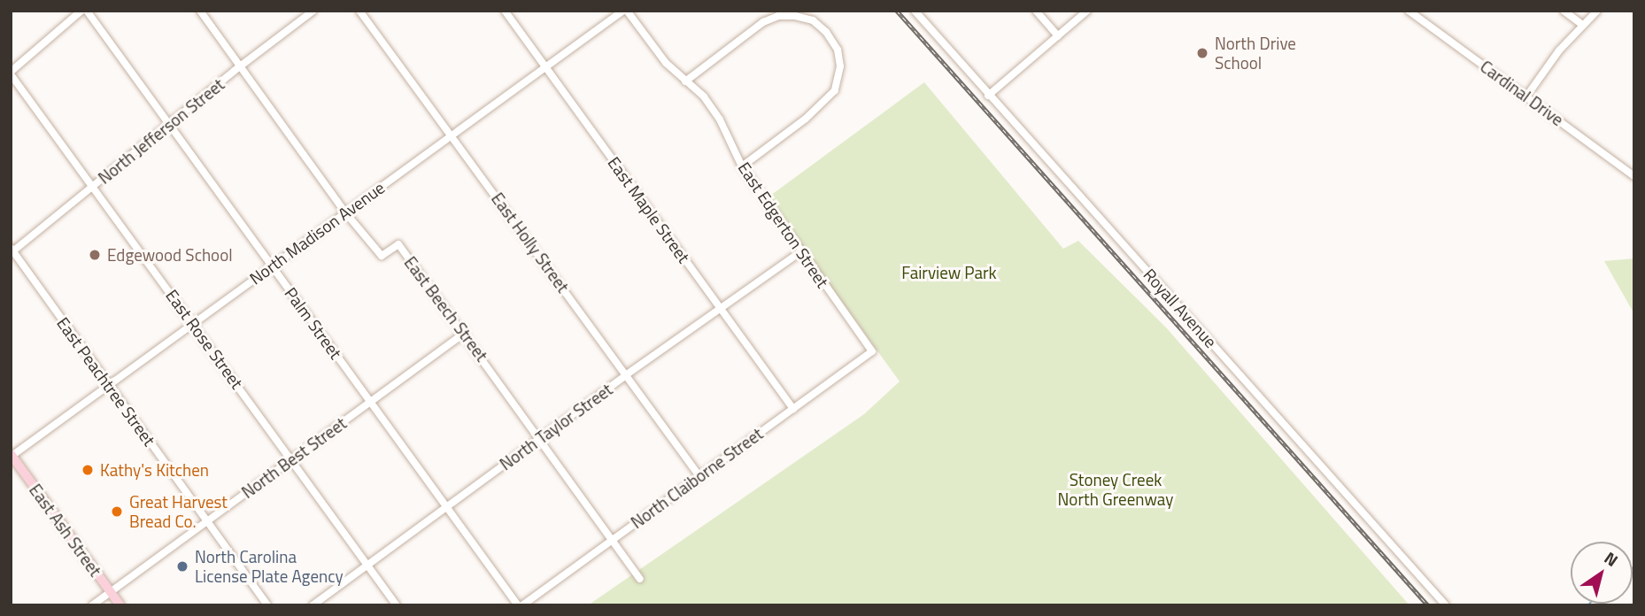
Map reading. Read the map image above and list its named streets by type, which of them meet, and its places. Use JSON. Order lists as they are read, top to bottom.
{
  "streets": {
    "main road": ["East Ash Street"],
    "street": [
      "Cardinal Drive",
      "North Jefferson Street",
      "East Maple Street",
      "East Edgerton Street",
      "North Madison Avenue",
      "East Holly Street",
      "Royall Avenue",
      "East Beech Street",
      "Palm Street",
      "East Rose Street",
      "East Peachtree Street",
      "North Taylor Street",
      "North Best Street",
      "North Claiborne Street"
    ]
  },
  "crossings": [
    ["North Jefferson Street", "East Beech Street"],
    ["North Jefferson Street", "Palm Street"],
    ["North Jefferson Street", "East Rose Street"],
    ["North Jefferson Street", "East Peachtree Street"],
    ["East Maple Street", "North Madison Avenue"],
    ["East Maple Street", "North Taylor Street"],
    ["East Maple Street", "North Claiborne Street"],
    ["East Edgerton Street", "North Madison Avenue"],
    ["East Edgerton Street", "North Taylor Street"],
    ["East Edgerton Street", "North Claiborne Street"],
    ["North Madison Avenue", "East Holly Street"],
    ["North Madison Avenue", "East Beech Street"],
    ["North Madison Avenue", "Palm Street"],
    ["North Madison Avenue", "East Rose Street"],
    ["North Madison Avenue", "East Peachtree Street"],
    ["North Madison Avenue", "East Ash Street"],
    ["East Holly Street", "North Taylor Street"],
    ["East Holly Street", "North Claiborne Street"],
    ["East Beech Street", "North Taylor Street"],
    ["East Beech Street", "North Best Street"],
    ["East Beech Street", "North Claiborne Street"],
    ["Palm Street", "North Taylor Street"],
    ["Palm Street", "North Best Street"],
    ["Palm Street", "North Claiborne Street"],
    ["East Rose Street", "North Taylor Street"],
    ["East Rose Street", "North Best Street"],
    ["East Peachtree Street", "North Best Street"],
    ["North Best Street", "East Ash Street"]
  ],
  "parks": ["Fairview Park", "Stoney Creek North Greenway"],
  "places": [
    "North Drive School",
    "Edgewood School",
    "Kathy's Kitchen",
    "Great Harvest Bread Co.",
    "North Carolina License Plate Agency"
  ],
  "north": "top right"
}
